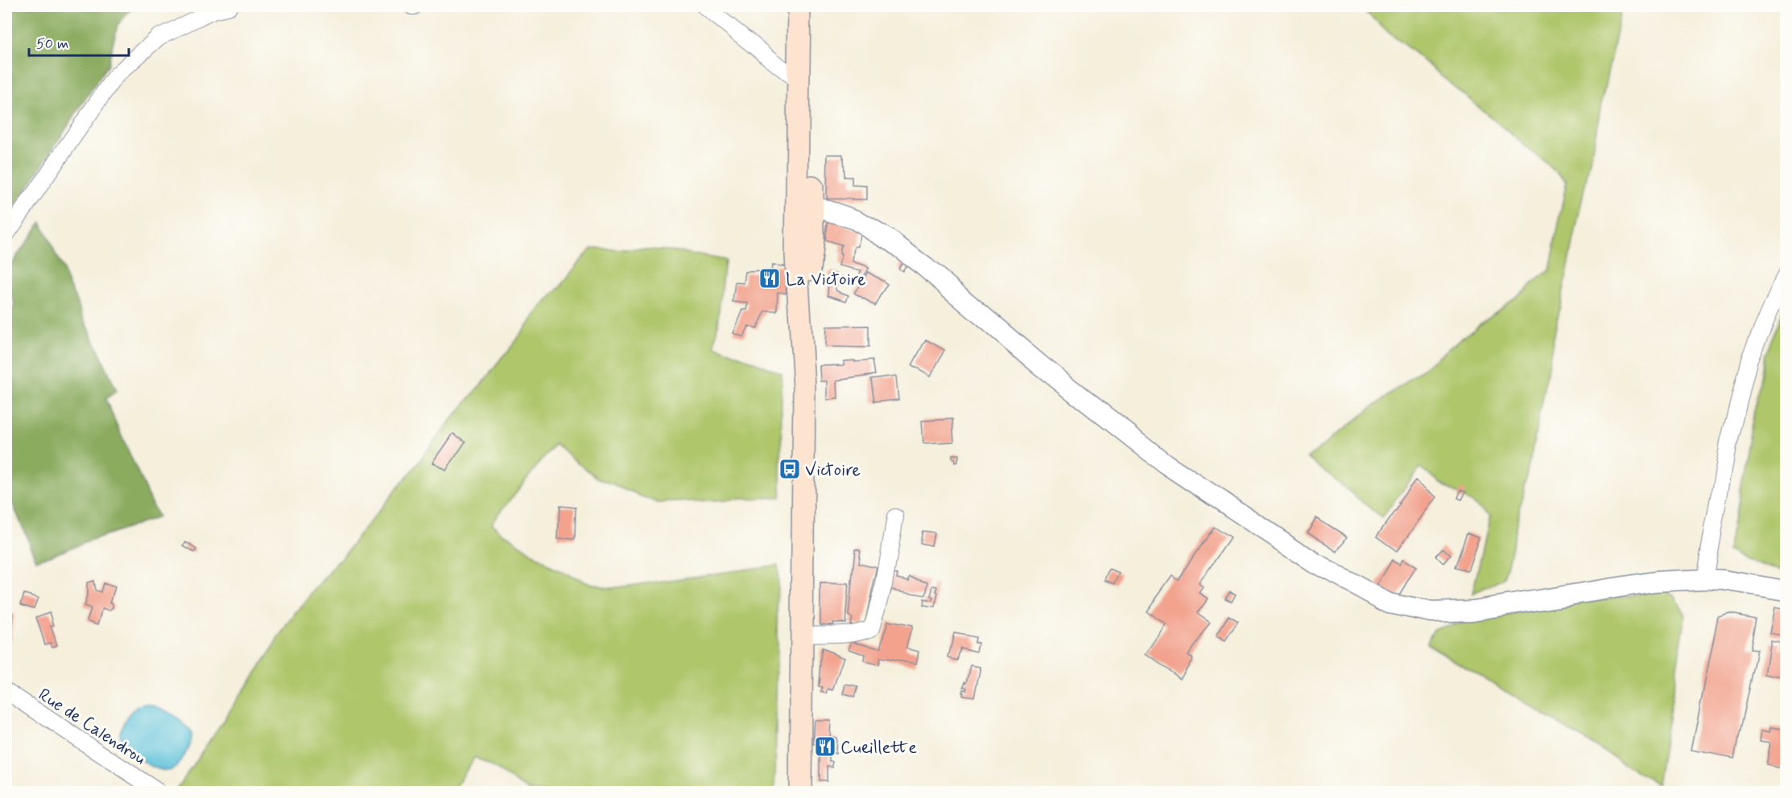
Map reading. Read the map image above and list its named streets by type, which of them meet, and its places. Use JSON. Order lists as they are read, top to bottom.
{
  "streets": {
    "street": ["Rue de Calendrou"]
  },
  "places": {
    "restaurant": ["La Victoire", "Cueillette"],
    "bus stop": ["Victoire"]
  },
  "scale_bar": "50 m"
}
